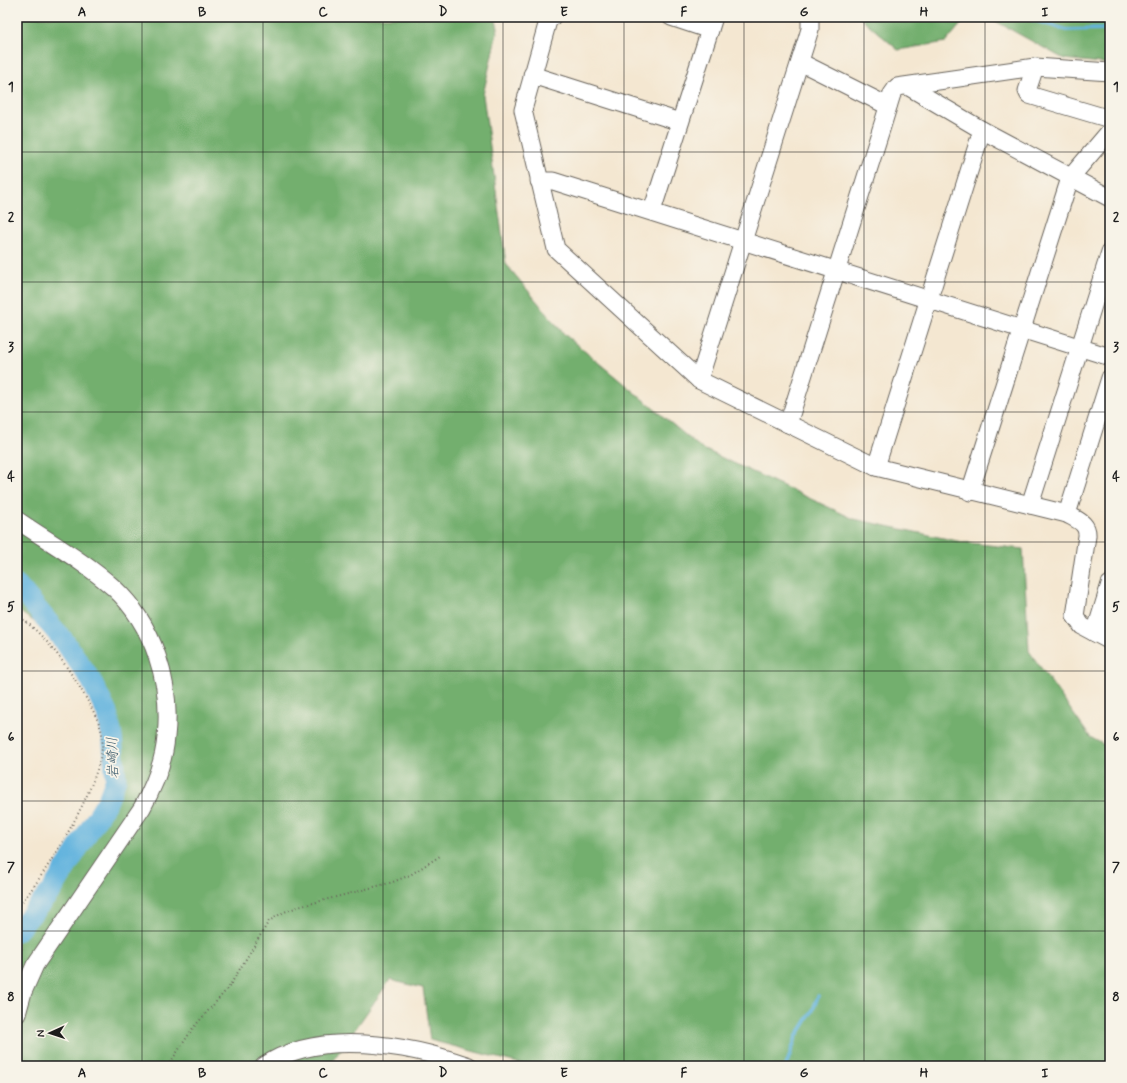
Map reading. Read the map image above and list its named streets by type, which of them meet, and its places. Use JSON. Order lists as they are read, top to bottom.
{
  "water": ["岩崎川"],
  "north": "left",
  "grid": {
    "columns": [
      "A",
      "B",
      "C",
      "D",
      "E",
      "F",
      "G",
      "H",
      "I"
    ],
    "rows": [
      "1",
      "2",
      "3",
      "4",
      "5",
      "6",
      "7",
      "8"
    ]
  }
}
